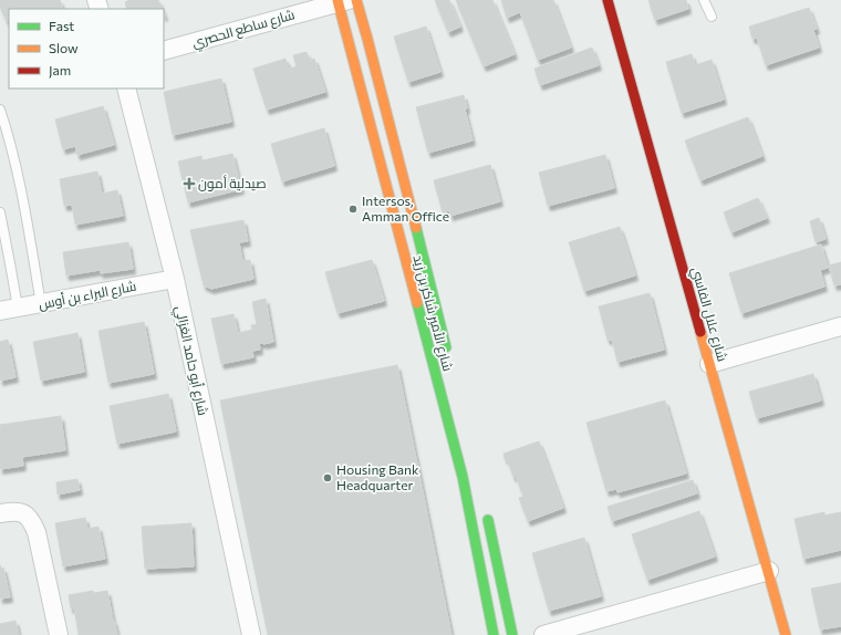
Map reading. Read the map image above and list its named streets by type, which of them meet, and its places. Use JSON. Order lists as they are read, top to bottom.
{
  "streets": {
    "main road": ["شارع الأمير شاكر بن زيد", "شارع علال الفاسي"],
    "street": ["شارع ساطع الحصري", "شارع البراء بن أوس", "شارع أبو حامد الغزالي"]
  },
  "crossings": [
    ["شارع ساطع الحصري", "شارع الأمير شاكر بن زيد"],
    ["شارع البراء بن أوس", "شارع أبو حامد الغزالي"]
  ],
  "places": {
    "health": ["صيدلية أمون"],
    "other": ["Intersos, Amman Office", "Housing Bank Headquarter"]
  },
  "legend": ["Fast", "Slow", "Jam"]
}
